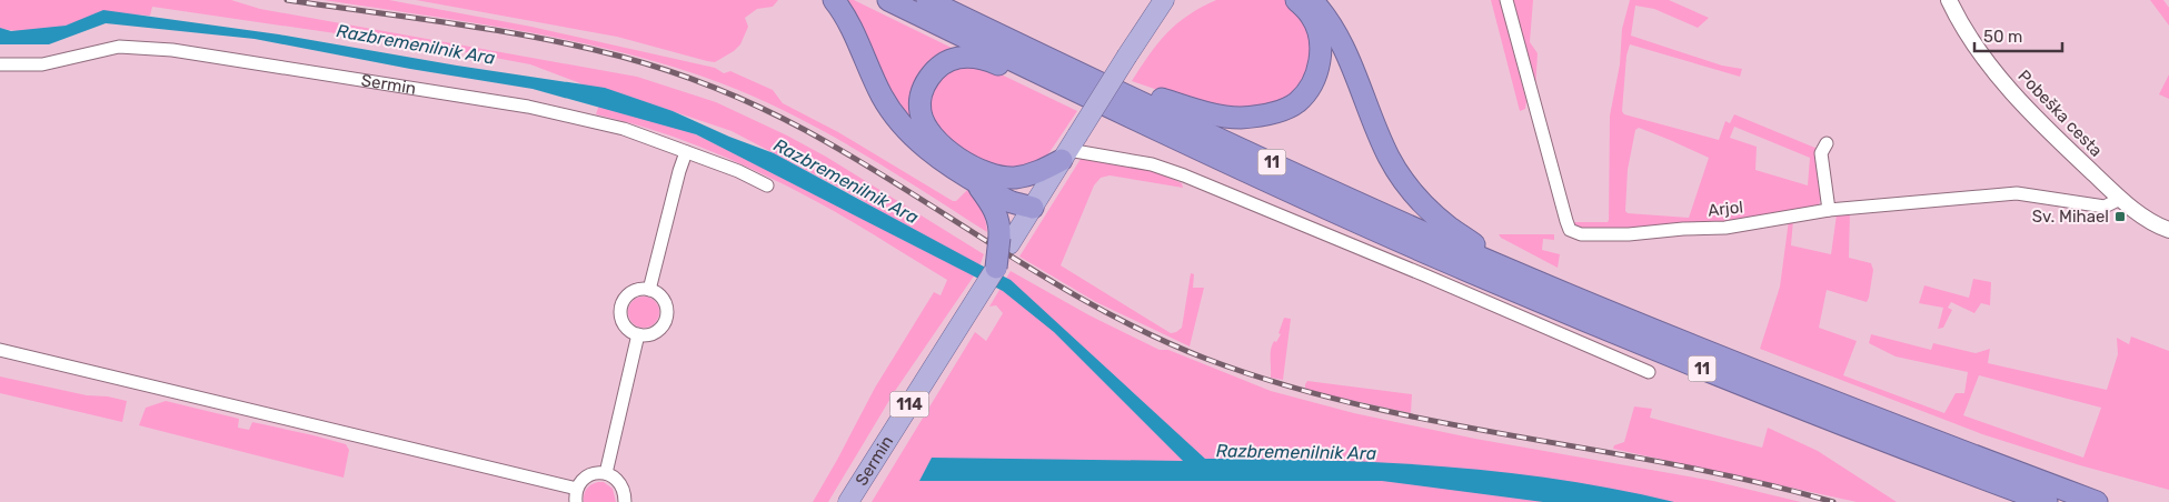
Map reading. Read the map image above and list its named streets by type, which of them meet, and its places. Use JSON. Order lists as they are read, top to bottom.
{
  "streets": {
    "highway": ["11"],
    "main road": ["Sermin", "114"],
    "street": ["Pobeška cesta", "Arjol"]
  },
  "crossings": [
    ["Pobeška cesta", "Arjol"]
  ],
  "water": ["Razbremenilnik Ara"],
  "places": {
    "transit": ["Sv. Mihael"]
  },
  "scale_bar": "50 m"
}
